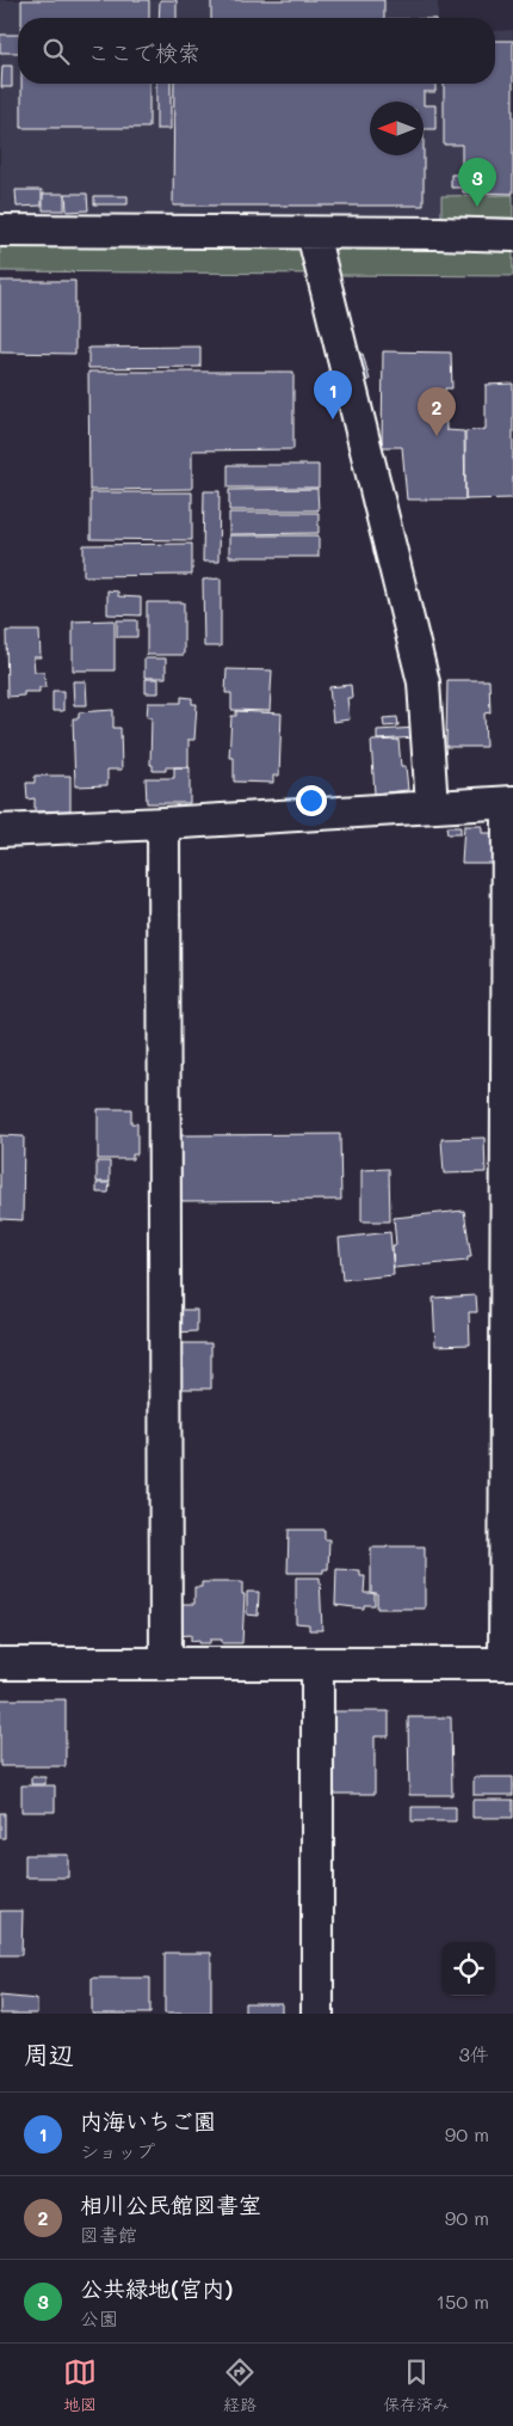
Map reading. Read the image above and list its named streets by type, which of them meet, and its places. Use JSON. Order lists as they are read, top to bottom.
{
  "north": "left",
  "page": {
    "search": "ここで検索",
    "pins": ["3", "1", "2"],
    "heading": ["周辺", "3件"],
    "list": [
      {
        "mark": "1",
        "name": "内海いちご園",
        "note": "ショップ",
        "value": "90 m"
      },
      {
        "mark": "2",
        "name": "相川公民館図書室",
        "note": "図書館",
        "value": "90 m"
      },
      {
        "mark": "3",
        "name": "公共緑地(宮内)",
        "note": "公園",
        "value": "150 m"
      }
    ],
    "nav": ["地図", "経路", "保存済み"]
  }
}
